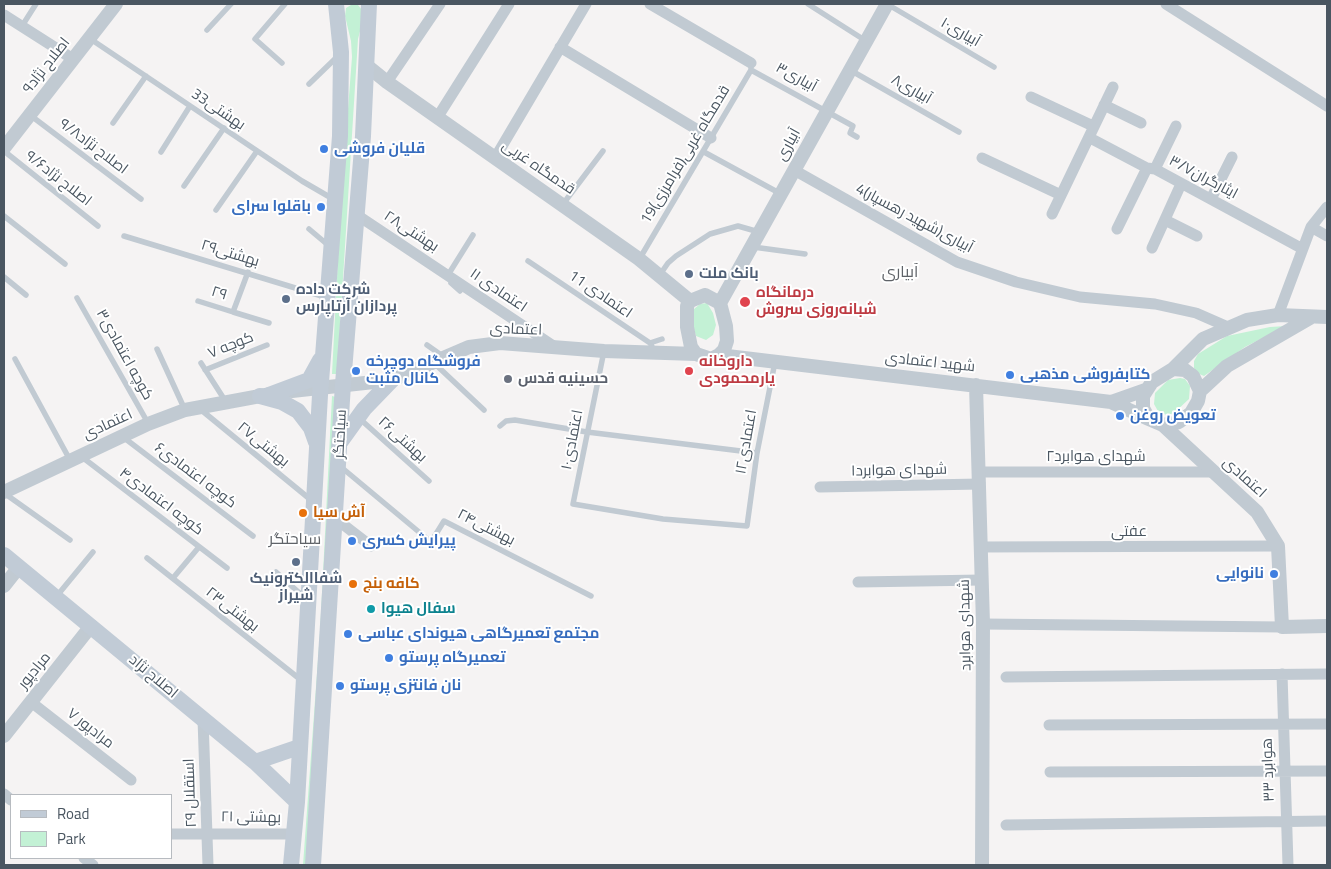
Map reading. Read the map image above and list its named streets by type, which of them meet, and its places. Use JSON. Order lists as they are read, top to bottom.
{
  "streets": {
    "main road": ["سیاحتگر", "اصلاح نژاد"],
    "street": [
      "اصلاح نژاد۹",
      "آبیاری۳",
      "آبیاری",
      "قدمگاه غربی",
      "ایثارگران۳/۷",
      "4آبیاری(شهید رهسپار)",
      "۲۸بهشتی",
      "۱۱ اعتمادی",
      "اعتمادی",
      "شهید اعتمادی",
      "شهدای هوابرد۲",
      "شهدای هوابرد۱",
      "عفتی",
      "شهدای هوابرد",
      "مرادپور",
      "۷ مرادپور",
      "۳۳ هوابرد",
      "۲۹ استقلال",
      "۲۱ بهشتی"
    ],
    "lane": [
      "آبیاری۱۰",
      "آبیاری۸",
      "33بهشتی",
      "اصلاح نژاد۹/۸",
      "19قدمگاه غربی(فرامرزی)",
      "اصلاح نژاد۹/۶",
      "۲۹بهشتی",
      "۲۹",
      "11 اعتمادی",
      "کوچه ۷",
      "کوچه اعتمادی۳",
      "۲۶بهشتی",
      "اعتمادی۱۰",
      "اعتمادی۱۲",
      "۲۷بهشتی",
      "کوچه اعتمادی۶",
      "کوچه اعتمادی۴",
      "۲۴بهشتی",
      "۲۳بهشتی"
    ]
  },
  "crossings": [
    ["آبیاری۱۰", "آبیاری"],
    ["اصلاح نژاد۹", "33بهشتی"],
    ["اصلاح نژاد۹", "اصلاح نژاد۹/۸"],
    ["اصلاح نژاد۹", "اصلاح نژاد۹/۶"],
    ["آبیاری۳", "آبیاری"],
    ["آبیاری۳", "19قدمگاه غربی(فرامرزی)"],
    ["آبیاری۸", "آبیاری"],
    ["آبیاری", "قدمگاه غربی"],
    ["آبیاری", "4آبیاری(شهید رهسپار)"],
    ["آبیاری", "اعتمادی"],
    ["آبیاری", "شهید اعتمادی"],
    ["19قدمگاه غربی(فرامرزی)", "قدمگاه غربی"],
    ["قدمگاه غربی", "اعتمادی"],
    ["قدمگاه غربی", "شهید اعتمادی"],
    ["قدمگاه غربی", "سیاحتگر"],
    ["۲۸بهشتی", "۱۱ اعتمادی"],
    ["۲۸بهشتی", "سیاحتگر"],
    ["۱۱ اعتمادی", "اعتمادی"],
    ["11 اعتمادی", "اعتمادی"],
    ["اعتمادی", "کوچه اعتمادی۳"],
    ["اعتمادی", "شهید اعتمادی"],
    ["اعتمادی", "سیاحتگر"],
    ["اعتمادی", "اعتمادی۱۰"],
    ["اعتمادی", "۲۷بهشتی"],
    ["اعتمادی", "شهدای هوابرد۲"],
    ["اعتمادی", "کوچه اعتمادی۶"],
    ["اعتمادی", "کوچه اعتمادی۴"],
    ["اعتمادی", "عفتی"],
    ["شهید اعتمادی", "اعتمادی۱۲"],
    ["شهید اعتمادی", "شهدای هوابرد"],
    ["سیاحتگر", "۲۷بهشتی"],
    ["سیاحتگر", "۲۴بهشتی"],
    ["سیاحتگر", "۲۳بهشتی"],
    ["سیاحتگر", "اصلاح نژاد"],
    ["سیاحتگر", "۲۱ بهشتی"],
    ["اعتمادی۱۰", "اعتمادی۱۲"],
    ["شهدای هوابرد۲", "شهدای هوابرد۱"],
    ["شهدای هوابرد۲", "شهدای هوابرد"],
    ["شهدای هوابرد۱", "شهدای هوابرد"],
    ["عفتی", "شهدای هوابرد"],
    ["مرادپور", "اصلاح نژاد"],
    ["مرادپور", "۷ مرادپور"],
    ["اصلاح نژاد", "۲۹ استقلال"],
    ["۲۹ استقلال", "۲۱ بهشتی"]
  ],
  "districts": ["آبیاری", "سیاحتگر"],
  "places": [
    "قلیان فروشی",
    "باقلوا سرای",
    "بانک ملت",
    "شرکت داده پردازان آرتاپارس",
    "درمانگاه شبانه‌روزی سروش",
    "فروشگاه دوچرخه کانال مثبت",
    "داروخانه یارمحمودی",
    "کتابفروشی مذهبی",
    "حسینیه قدس",
    "تعویض روغن",
    "آش سیا",
    "پیرایش کسری",
    "شفاالکترونیک شیراز",
    "نانوایی",
    "کافه بنج",
    "سفال هیوا",
    "مجتمع تعمیرگاهی هیوندای عباسی",
    "تعمیرگاه پرستو",
    "نان فانتزی پرستو"
  ],
  "legend": ["Road", "Park"]
}
